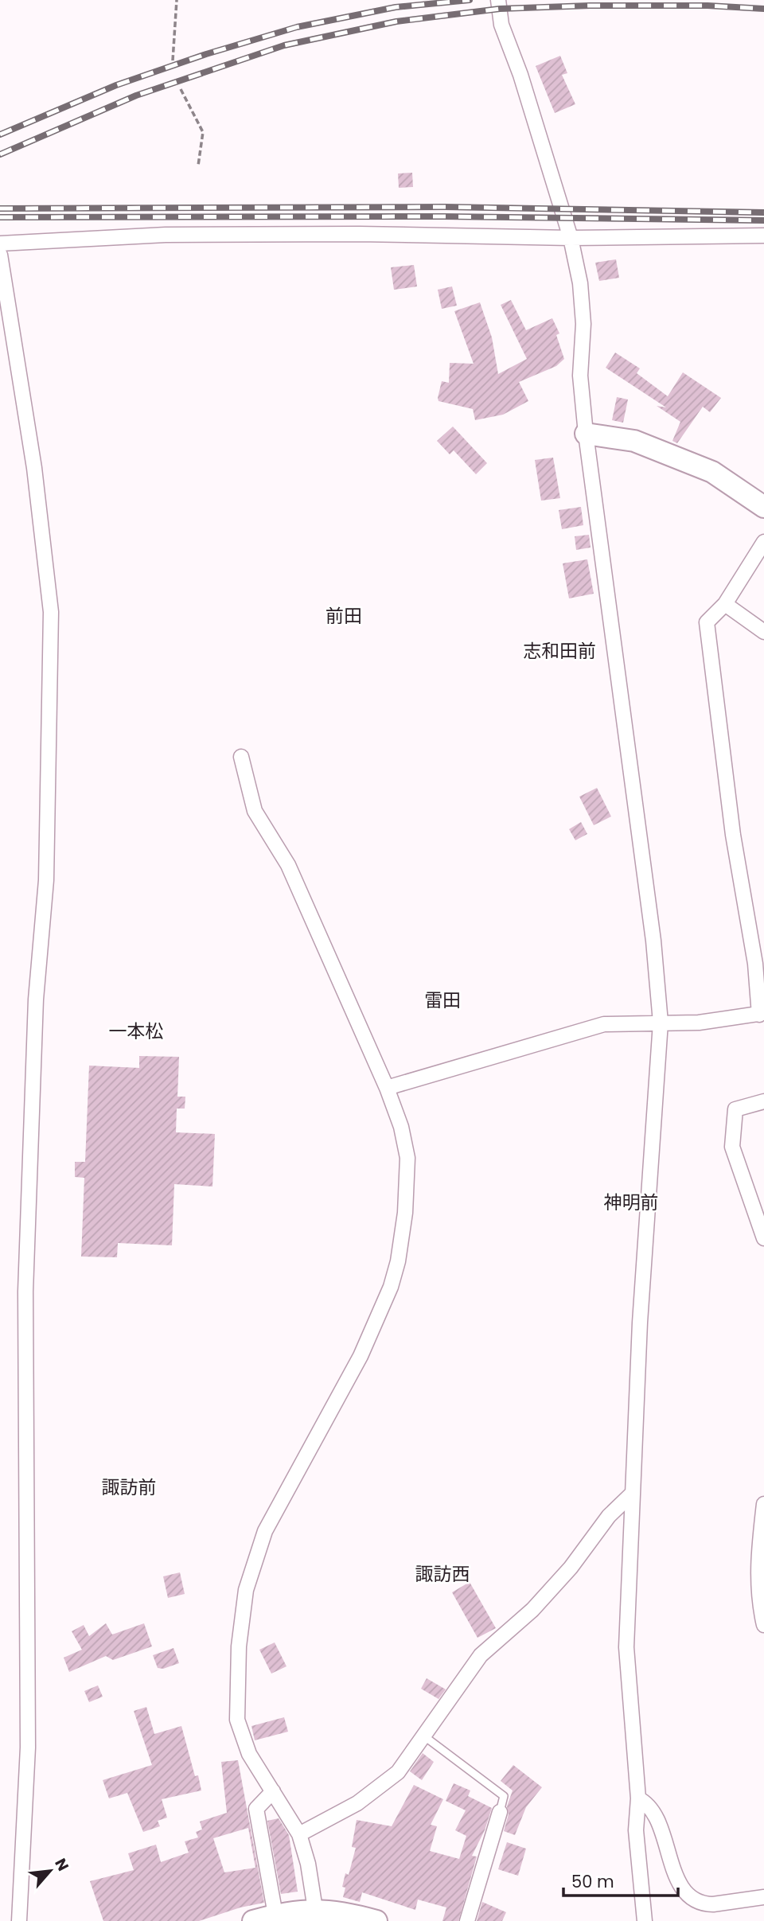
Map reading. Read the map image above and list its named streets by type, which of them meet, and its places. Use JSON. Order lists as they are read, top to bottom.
{
  "districts": [
    "前田",
    "志和田前",
    "雷田",
    "一本松",
    "神明前",
    "諏訪前",
    "諏訪西"
  ],
  "scale_bar": "50 m",
  "north": "top right"
}
